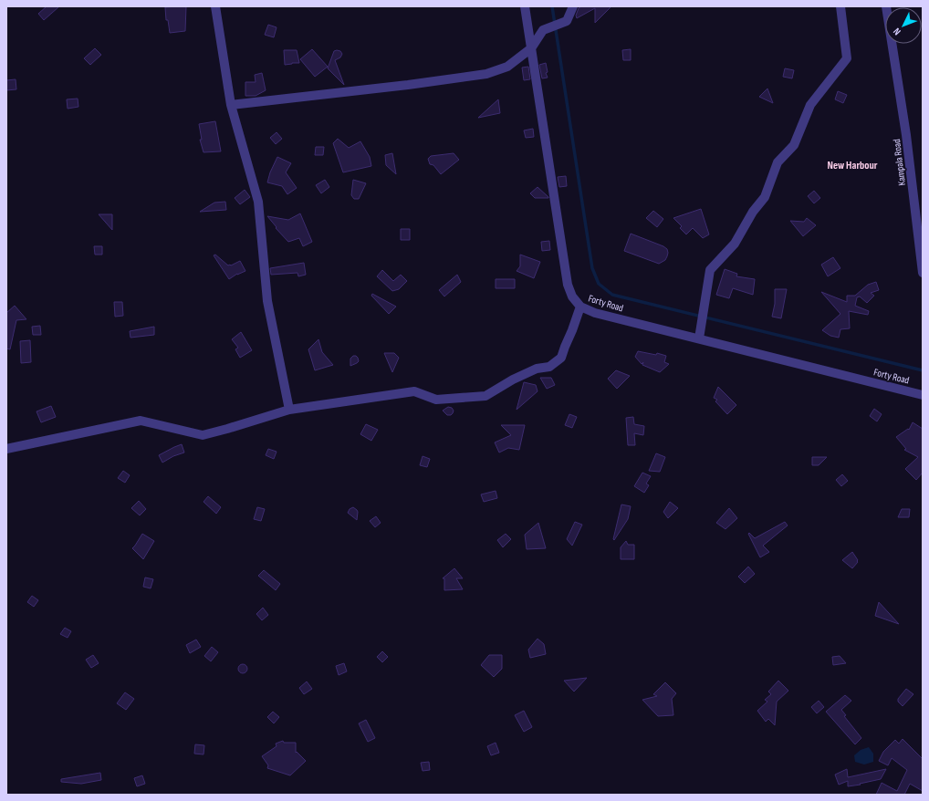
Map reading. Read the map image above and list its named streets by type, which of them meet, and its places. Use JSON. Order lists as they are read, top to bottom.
{
  "streets": {
    "street": ["Kampala Road", "Forty Road"]
  },
  "districts": ["New Harbour"],
  "north": "bottom left"
}
